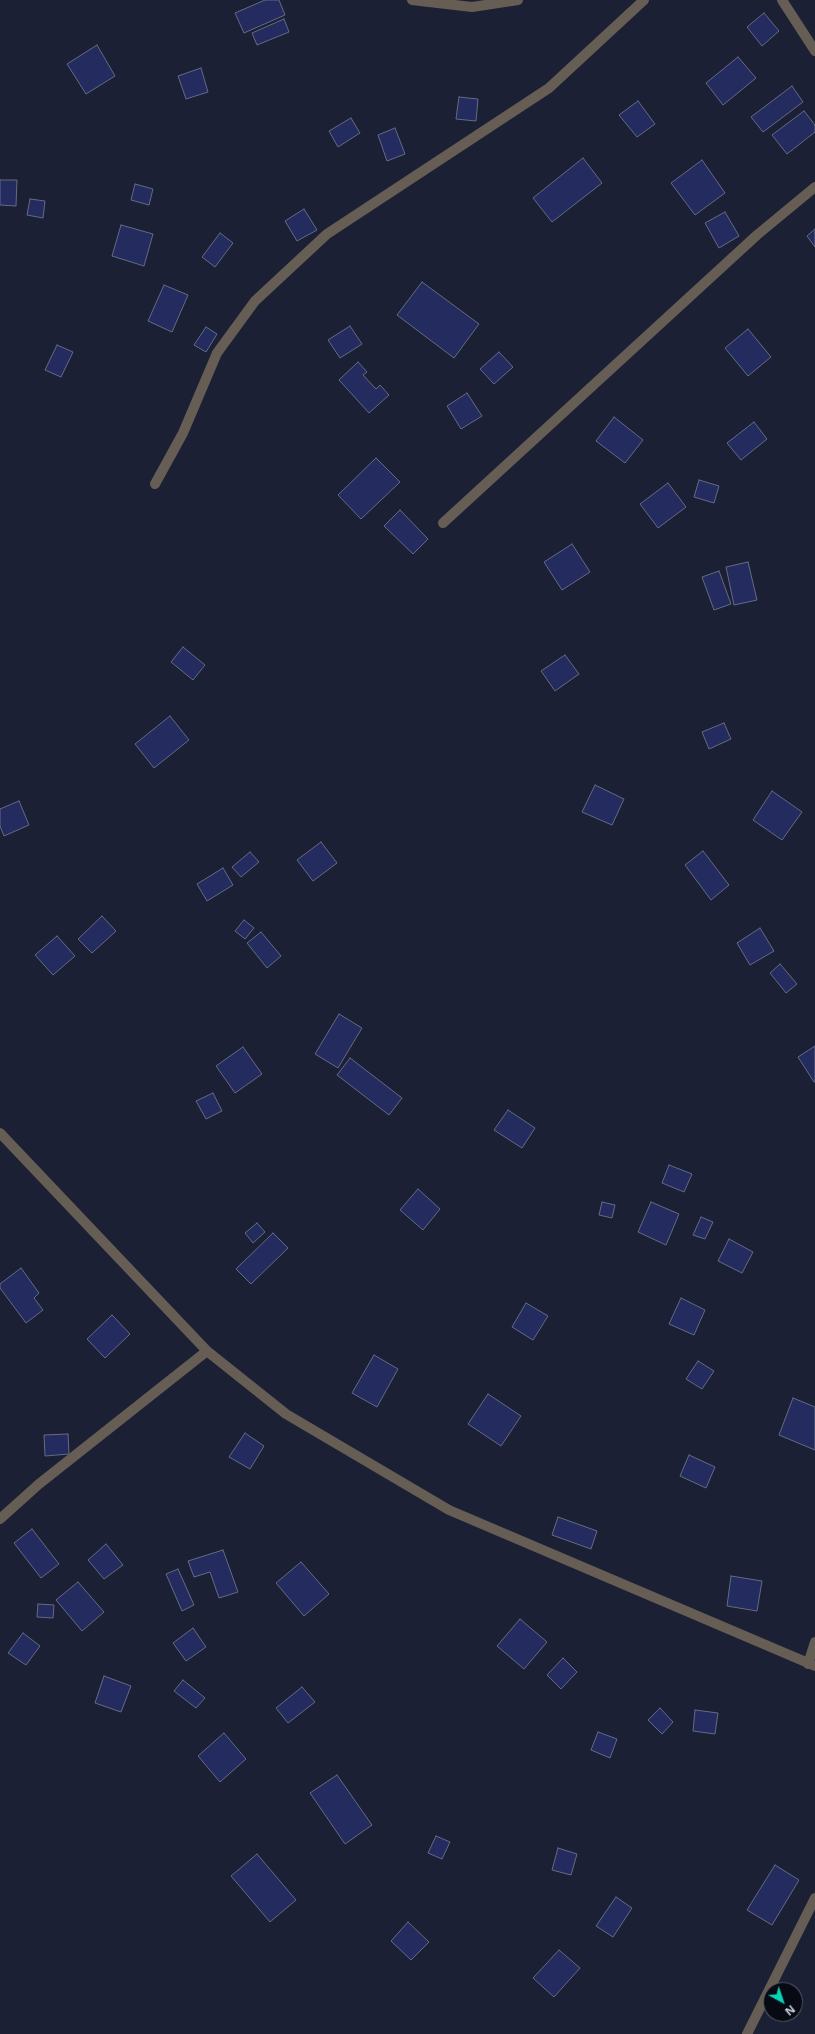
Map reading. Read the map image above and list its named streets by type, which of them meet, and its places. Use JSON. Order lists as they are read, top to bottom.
{
  "north": "bottom right"
}
